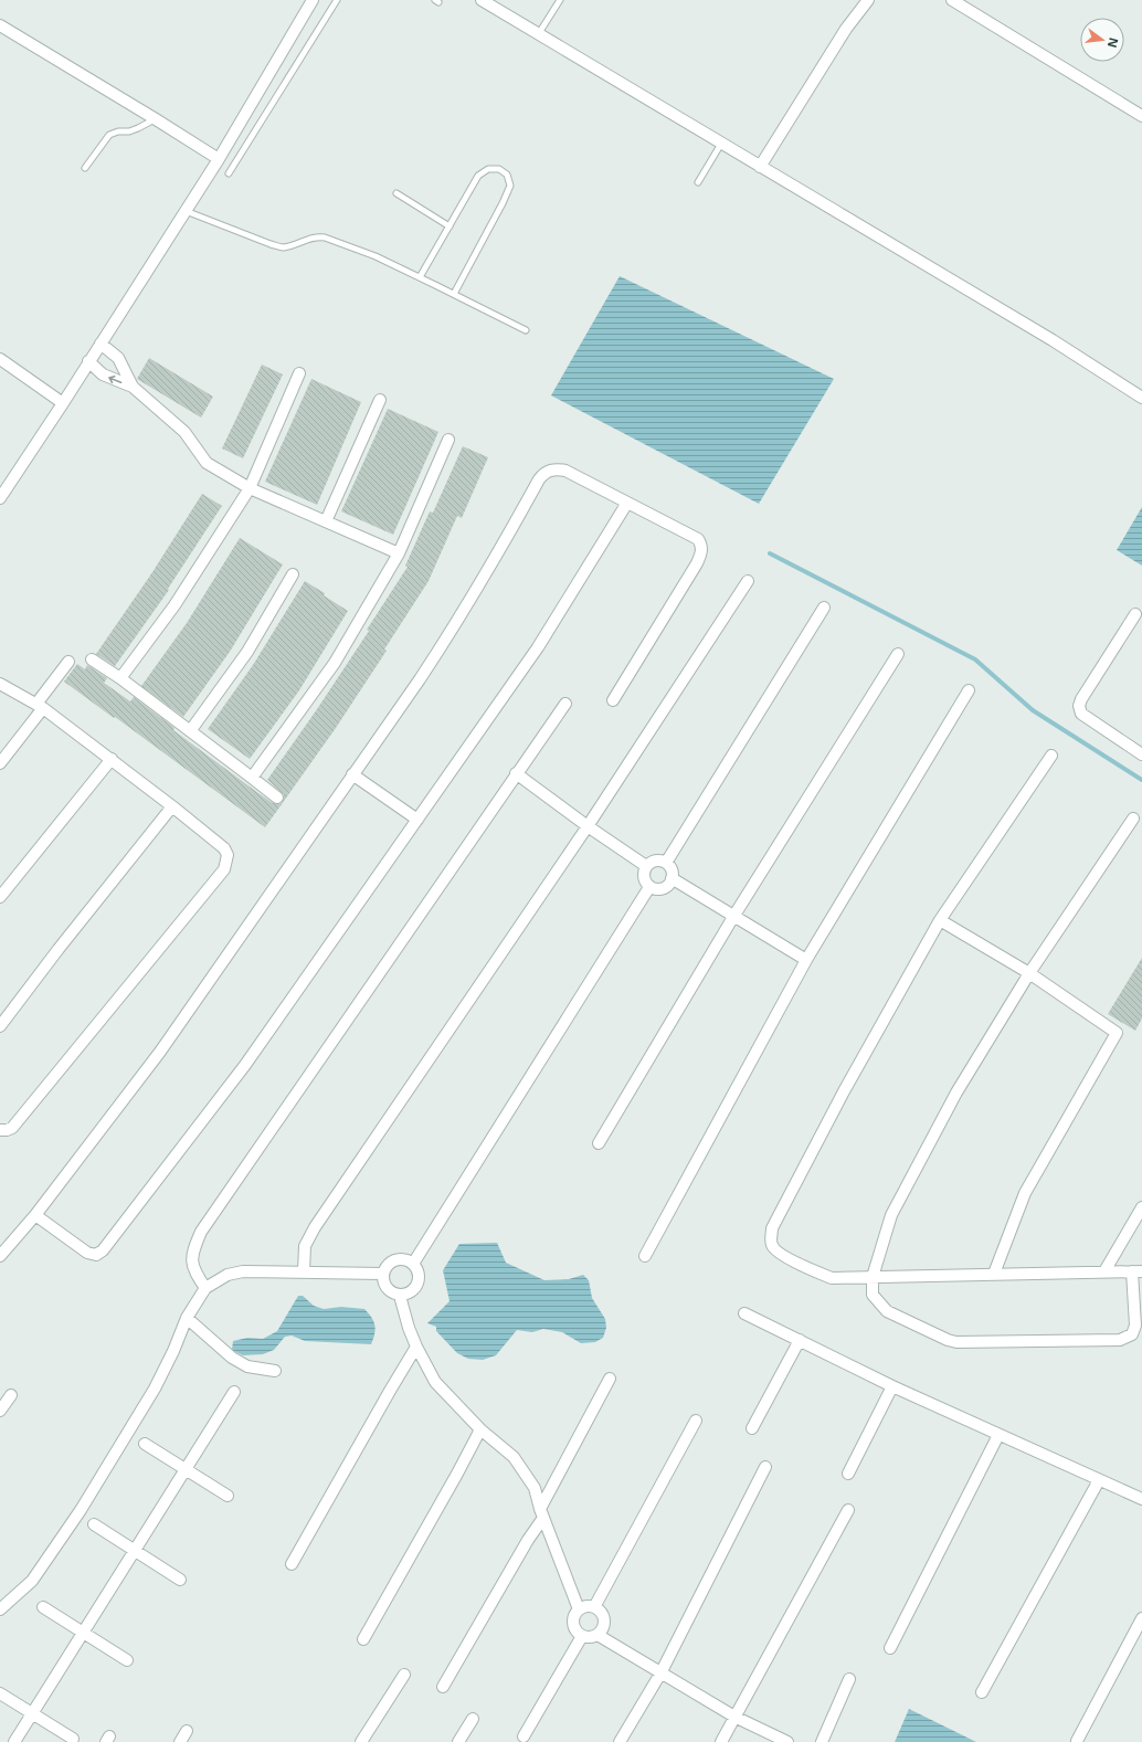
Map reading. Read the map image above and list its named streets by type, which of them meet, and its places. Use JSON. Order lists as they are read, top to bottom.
{
  "north": "right"
}
